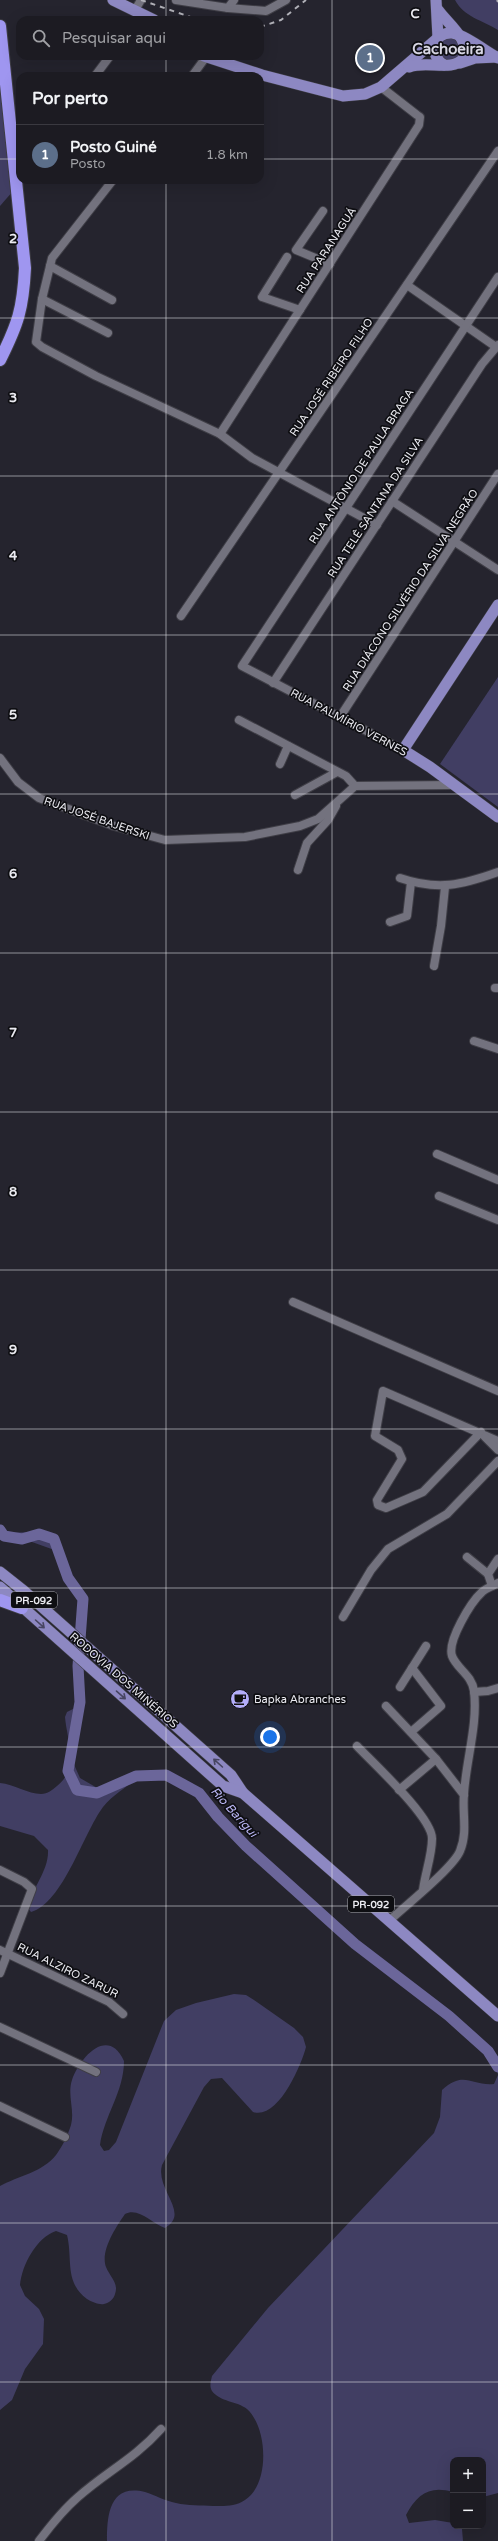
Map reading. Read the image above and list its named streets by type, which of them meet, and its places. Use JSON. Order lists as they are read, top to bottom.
{
  "streets": {
    "main road": ["RUA PALMÍRIO VERNES", "PR-092", "RODOVIA DOS MINÉRIOS"],
    "street": [
      "RUA PARANAGUÁ",
      "RUA JOSÉ RIBEIRO FILHO",
      "RUA ANTÔNIO DE PAULA BRAGA",
      "RUA TELÊ SANTANA DA SILVA",
      "RUA DIÁCONO SILVÉRIO DA SILVA NEGRÃO",
      "RUA JOSÉ BAJERSKI",
      "RUA ALZIRO ZARUR"
    ]
  },
  "crossings": [
    ["RUA ANTÔNIO DE PAULA BRAGA", "RUA PALMÍRIO VERNES"],
    ["RUA TELÊ SANTANA DA SILVA", "RUA PALMÍRIO VERNES"],
    ["RUA DIÁCONO SILVÉRIO DA SILVA NEGRÃO", "RUA PALMÍRIO VERNES"]
  ],
  "districts": ["Cachoeira"],
  "water": ["Rio Barigui"],
  "places": {
    "cafe": ["Bapka Abranches"]
  },
  "page": {
    "search": "Pesquisar aqui",
    "pins": "1",
    "heading": "Por perto",
    "list": [
      {
        "mark": "1",
        "name": "Posto Guiné",
        "note": "Posto",
        "value": "1.8 km"
      }
    ],
    "map_buttons": ["+", "−"]
  },
  "grid": {
    "columns": ["C"],
    "rows": [
      "2",
      "3",
      "4",
      "5",
      "6",
      "7",
      "8",
      "9"
    ]
  }
}
